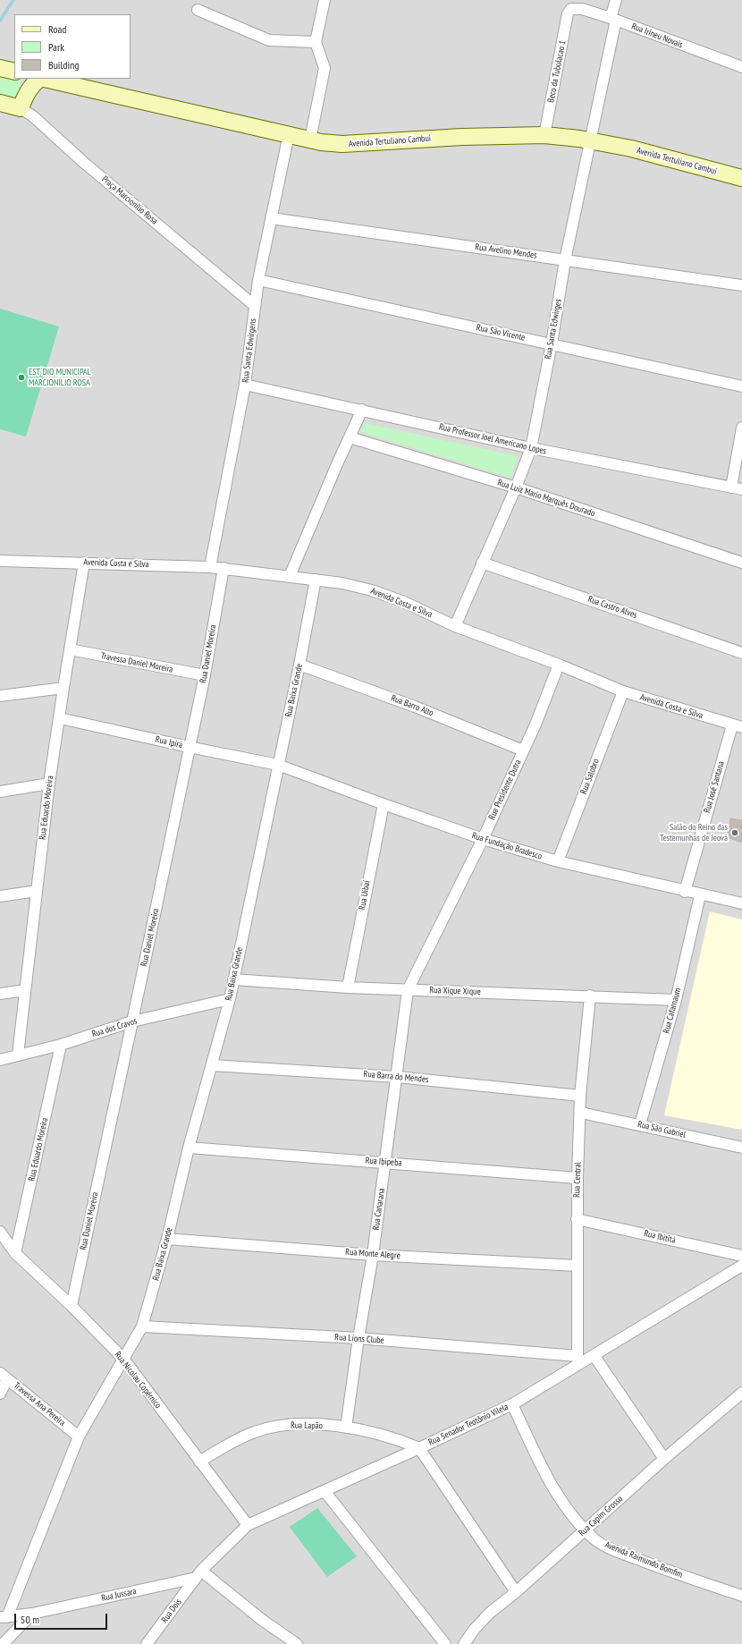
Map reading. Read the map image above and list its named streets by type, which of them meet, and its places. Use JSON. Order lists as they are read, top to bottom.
{
  "streets": {
    "main road": ["Avenida Tertuliano Cambuí", "Praça Marcionílio Rosa"],
    "street": [
      "Rua Irineu Novais",
      "Beco da Tubulacao 1",
      "Rua Avelino Mendes",
      "Rua Santa Edwirges",
      "Rua São Vicente",
      "Rua Santa Edwirgens",
      "Rua Professor Joel Americano Lopes",
      "Rua Luiz Mario Marquês Dourado",
      "Avenida Costa e Silva",
      "Rua Castro Alves",
      "Rua Daniel Moreira",
      "Travessa Daniel Moreira",
      "Rua Baixa Grande",
      "Rua Barro Alto",
      "Rua Ipirá",
      "Rua Salobro",
      "Rua José Santana",
      "Rua Presidente Dutra",
      "Rua Eduardo Moreira",
      "Rua Fundação Bradesco",
      "Rua Uibaí",
      "Rua Xique Xique",
      "Rua Cafarnaum",
      "Rua dos Cravos",
      "Rua Barra do Mendes",
      "Rua São Gabriel",
      "Rua Ibipeba",
      "Rua Central",
      "Rua Canarana",
      "Rua Ibititá",
      "Rua Monte Alegre",
      "Rua Lions Clube",
      "Rua Nicolau Copérnico",
      "Travessa Ana Pereira",
      "Rua Senador Teotônio Vilela",
      "Rua Lapão",
      "Rua Capim Grosso",
      "Avenida Raimundo Bomfim",
      "Rua Jussara",
      "Rua Dois"
    ]
  },
  "crossings": [
    ["Rua Irineu Novais", "Beco da Tubulacao 1"],
    ["Rua Irineu Novais", "Rua Santa Edwirges"],
    ["Beco da Tubulacao 1", "Avenida Tertuliano Cambuí"],
    ["Avenida Tertuliano Cambuí", "Rua Santa Edwirges"],
    ["Avenida Tertuliano Cambuí", "Rua Santa Edwirgens"],
    ["Praça Marcionílio Rosa", "Rua Santa Edwirgens"],
    ["Rua Avelino Mendes", "Rua Santa Edwirges"],
    ["Rua Avelino Mendes", "Rua Santa Edwirgens"],
    ["Rua Santa Edwirges", "Rua São Vicente"],
    ["Rua Santa Edwirges", "Rua Professor Joel Americano Lopes"],
    ["Rua Santa Edwirges", "Rua Luiz Mario Marquês Dourado"],
    ["Rua Santa Edwirges", "Avenida Costa e Silva"],
    ["Rua Santa Edwirges", "Rua Castro Alves"],
    ["Rua São Vicente", "Rua Santa Edwirgens"],
    ["Rua Santa Edwirgens", "Rua Professor Joel Americano Lopes"],
    ["Rua Santa Edwirgens", "Avenida Costa e Silva"],
    ["Avenida Costa e Silva", "Rua Daniel Moreira"],
    ["Avenida Costa e Silva", "Rua Baixa Grande"],
    ["Avenida Costa e Silva", "Rua Salobro"],
    ["Avenida Costa e Silva", "Rua José Santana"],
    ["Avenida Costa e Silva", "Rua Presidente Dutra"],
    ["Avenida Costa e Silva", "Rua Eduardo Moreira"],
    ["Rua Daniel Moreira", "Travessa Daniel Moreira"],
    ["Rua Daniel Moreira", "Rua Ipirá"],
    ["Rua Daniel Moreira", "Rua dos Cravos"],
    ["Rua Daniel Moreira", "Rua Nicolau Copérnico"],
    ["Travessa Daniel Moreira", "Rua Eduardo Moreira"],
    ["Rua Baixa Grande", "Rua Barro Alto"],
    ["Rua Baixa Grande", "Rua Ipirá"],
    ["Rua Baixa Grande", "Rua Fundação Bradesco"],
    ["Rua Baixa Grande", "Rua Xique Xique"],
    ["Rua Baixa Grande", "Rua dos Cravos"],
    ["Rua Baixa Grande", "Rua Barra do Mendes"],
    ["Rua Baixa Grande", "Rua Ibipeba"],
    ["Rua Baixa Grande", "Rua Monte Alegre"],
    ["Rua Baixa Grande", "Rua Lions Clube"],
    ["Rua Baixa Grande", "Rua Nicolau Copérnico"],
    ["Rua Baixa Grande", "Travessa Ana Pereira"],
    ["Rua Baixa Grande", "Rua Jussara"],
    ["Rua Barro Alto", "Rua Presidente Dutra"],
    ["Rua Ipirá", "Rua Eduardo Moreira"],
    ["Rua Ipirá", "Rua Fundação Bradesco"],
    ["Rua Salobro", "Rua Fundação Bradesco"],
    ["Rua José Santana", "Rua Fundação Bradesco"],
    ["Rua Presidente Dutra", "Rua Fundação Bradesco"],
    ["Rua Presidente Dutra", "Rua Xique Xique"],
    ["Rua Presidente Dutra", "Rua Canarana"],
    ["Rua Eduardo Moreira", "Rua dos Cravos"],
    ["Rua Eduardo Moreira", "Rua Nicolau Copérnico"],
    ["Rua Fundação Bradesco", "Rua Uibaí"],
    ["Rua Fundação Bradesco", "Rua Cafarnaum"],
    ["Rua Uibaí", "Rua Xique Xique"],
    ["Rua Xique Xique", "Rua Cafarnaum"],
    ["Rua Xique Xique", "Rua Central"],
    ["Rua Xique Xique", "Rua Canarana"],
    ["Rua Cafarnaum", "Rua São Gabriel"],
    ["Rua Barra do Mendes", "Rua Central"],
    ["Rua Barra do Mendes", "Rua Canarana"],
    ["Rua São Gabriel", "Rua Central"],
    ["Rua Ibipeba", "Rua Central"],
    ["Rua Ibipeba", "Rua Canarana"],
    ["Rua Central", "Rua Ibititá"],
    ["Rua Central", "Rua Monte Alegre"],
    ["Rua Central", "Rua Lions Clube"],
    ["Rua Central", "Rua Senador Teotônio Vilela"],
    ["Rua Canarana", "Rua Monte Alegre"],
    ["Rua Canarana", "Rua Lions Clube"],
    ["Rua Canarana", "Rua Lapão"],
    ["Rua Lions Clube", "Rua Senador Teotônio Vilela"],
    ["Rua Nicolau Copérnico", "Rua Senador Teotônio Vilela"],
    ["Rua Nicolau Copérnico", "Rua Lapão"],
    ["Rua Senador Teotônio Vilela", "Rua Lapão"],
    ["Rua Senador Teotônio Vilela", "Avenida Raimundo Bomfim"],
    ["Rua Senador Teotônio Vilela", "Rua Jussara"],
    ["Rua Senador Teotônio Vilela", "Rua Dois"],
    ["Rua Capim Grosso", "Avenida Raimundo Bomfim"],
    ["Rua Jussara", "Rua Dois"]
  ],
  "places": ["EST´DIO MUNICIPAL MARCIONÍLIO ROSA", "Salão do Reino das Testemunhas de Jeová"],
  "legend": ["Road", "Park", "Building"],
  "scale_bar": "50 m"
}
